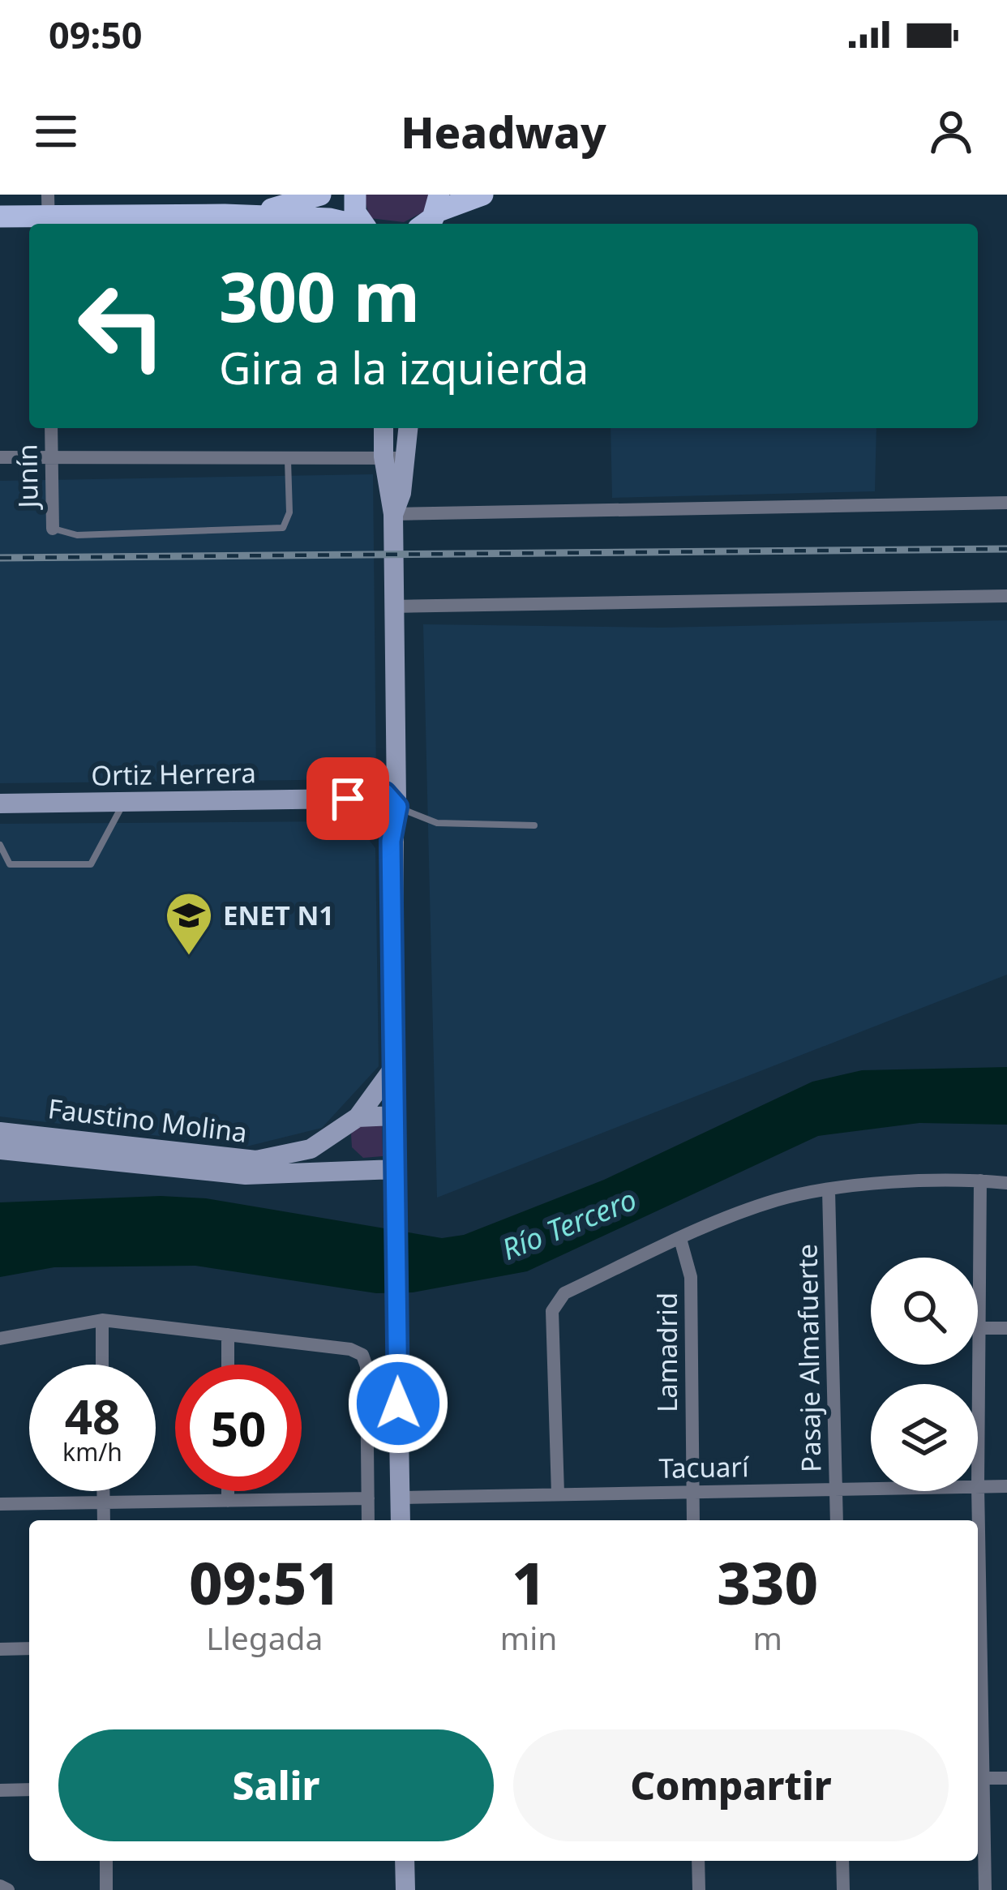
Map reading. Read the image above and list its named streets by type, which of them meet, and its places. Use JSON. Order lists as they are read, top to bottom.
{
  "streets": {
    "main road": ["Ortiz Herrera", "Faustino Molina"],
    "street": [
      "Junín",
      "Lamadrid",
      "Pasaje Almafuerte",
      "Tacuarí"
    ]
  },
  "crossings": [
    ["Lamadrid", "Tacuarí"],
    ["Pasaje Almafuerte", "Tacuarí"]
  ],
  "water": ["Río Tercero"],
  "places": {
    "school or university": ["ENET N1"]
  },
  "page": {
    "status": "09:50",
    "header": "Headway",
    "turn": ["300 m", "Gira a la izquierda"],
    "speed": "48 km/h",
    "limit": "50",
    "eta": [
      "09:51",
      "Llegada",
      "1",
      "min",
      "330",
      "m"
    ],
    "buttons": ["Salir", "Compartir"]
  }
}
